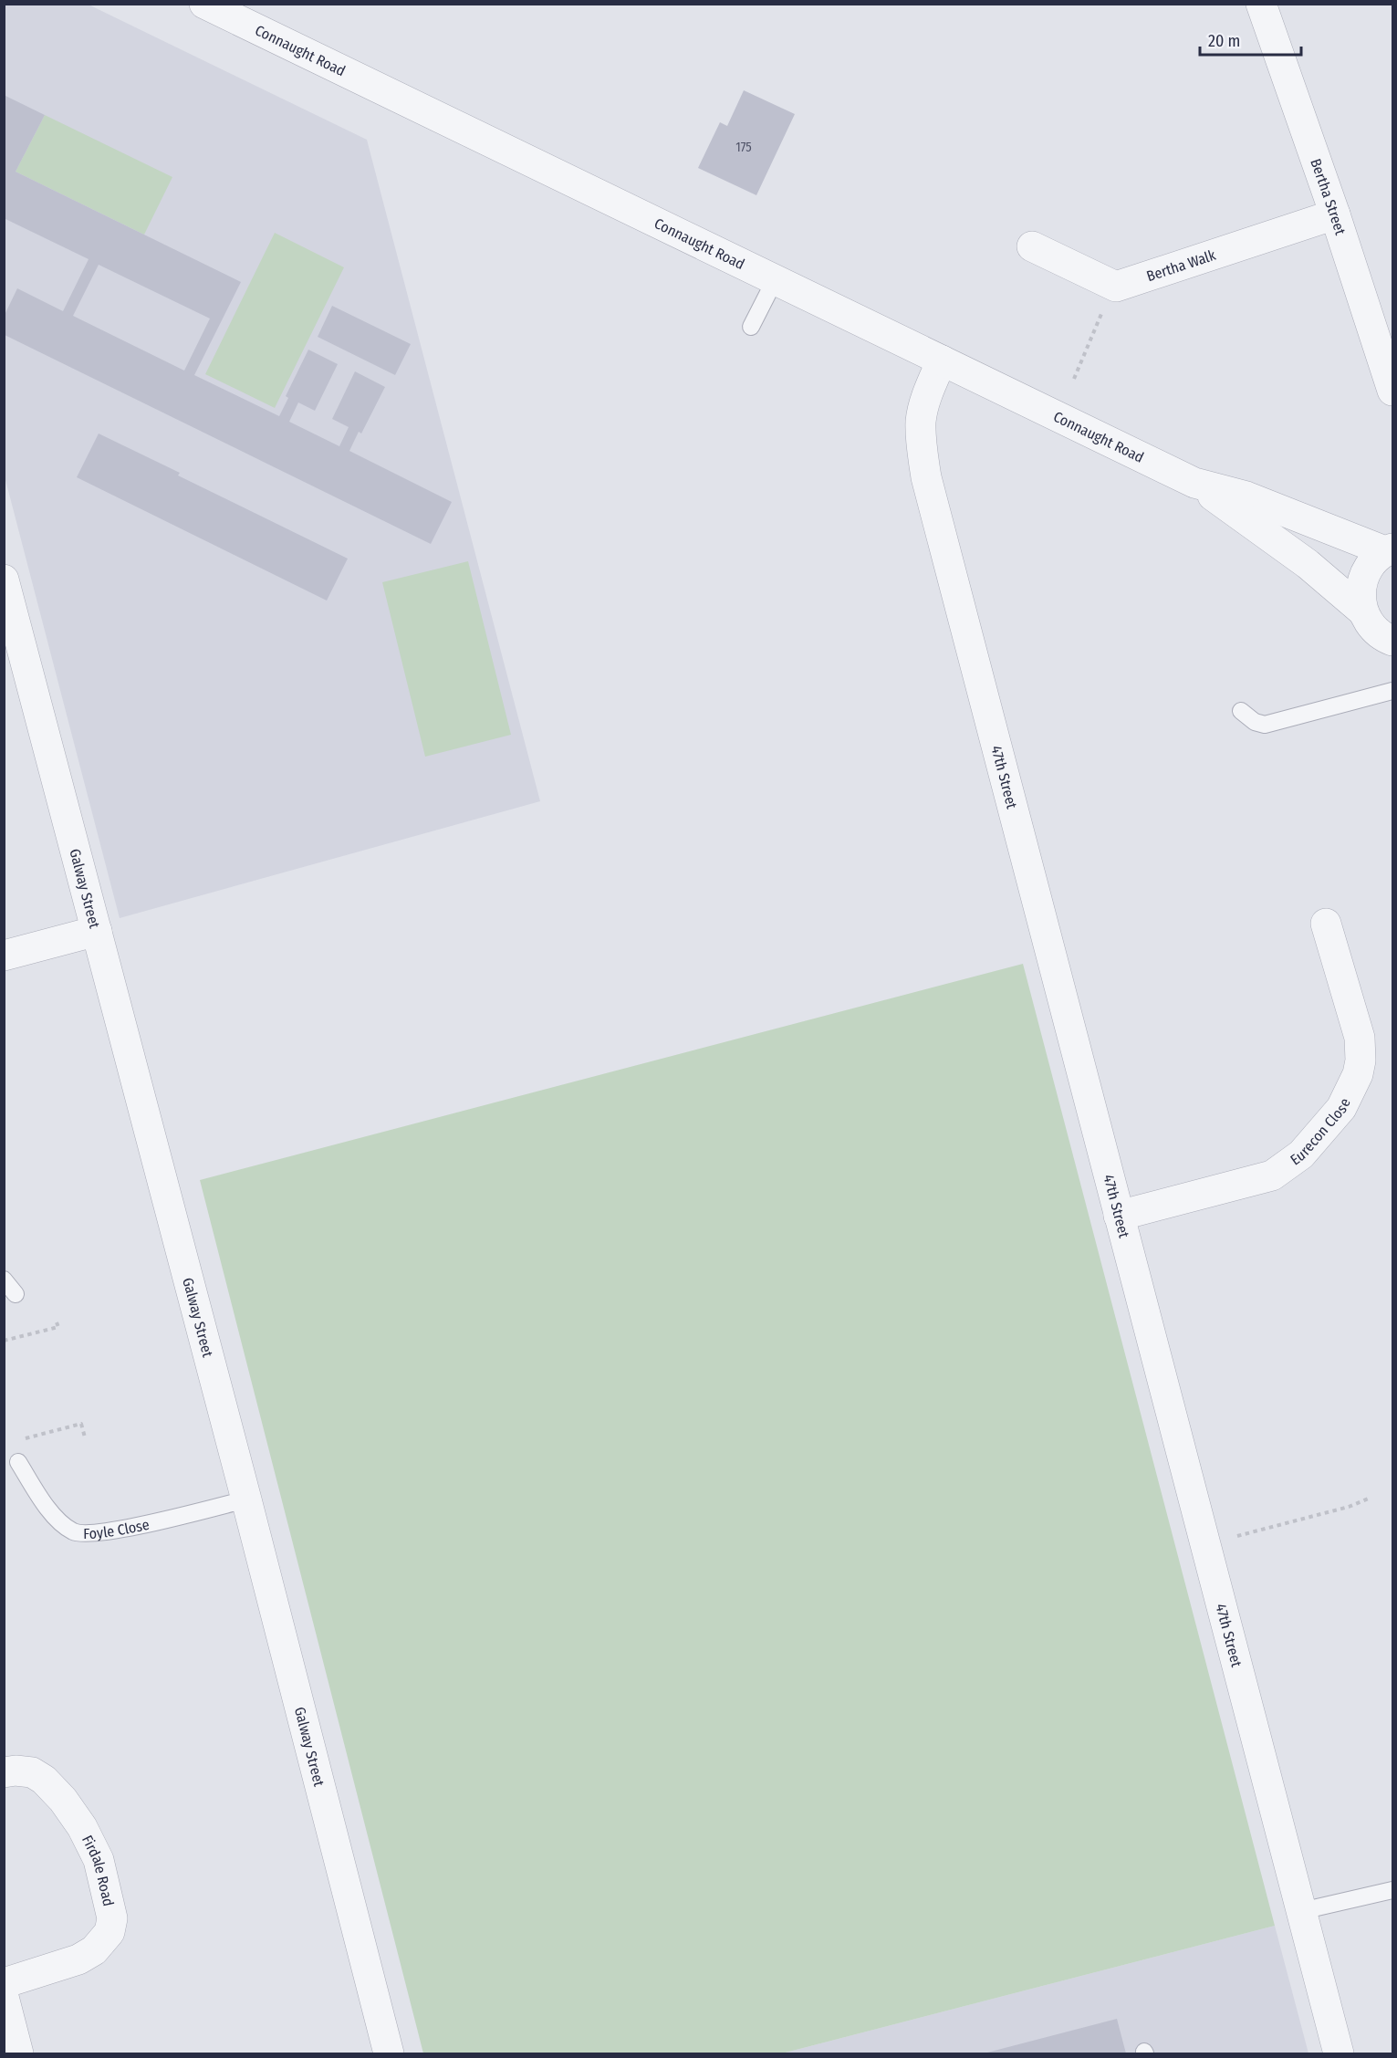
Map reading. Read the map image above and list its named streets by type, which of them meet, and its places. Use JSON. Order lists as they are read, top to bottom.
{
  "streets": {
    "street": [
      "Connaught Road",
      "Bertha Street",
      "Bertha Walk",
      "47th Street",
      "Galway Street",
      "Eurecon Close",
      "Firdale Road"
    ],
    "lane": ["Foyle Close"]
  },
  "crossings": [
    ["Connaught Road", "47th Street"],
    ["Bertha Street", "Bertha Walk"],
    ["47th Street", "Eurecon Close"],
    ["Galway Street", "Foyle Close"]
  ],
  "house_numbers": ["175"],
  "scale_bar": "20 m"
}
